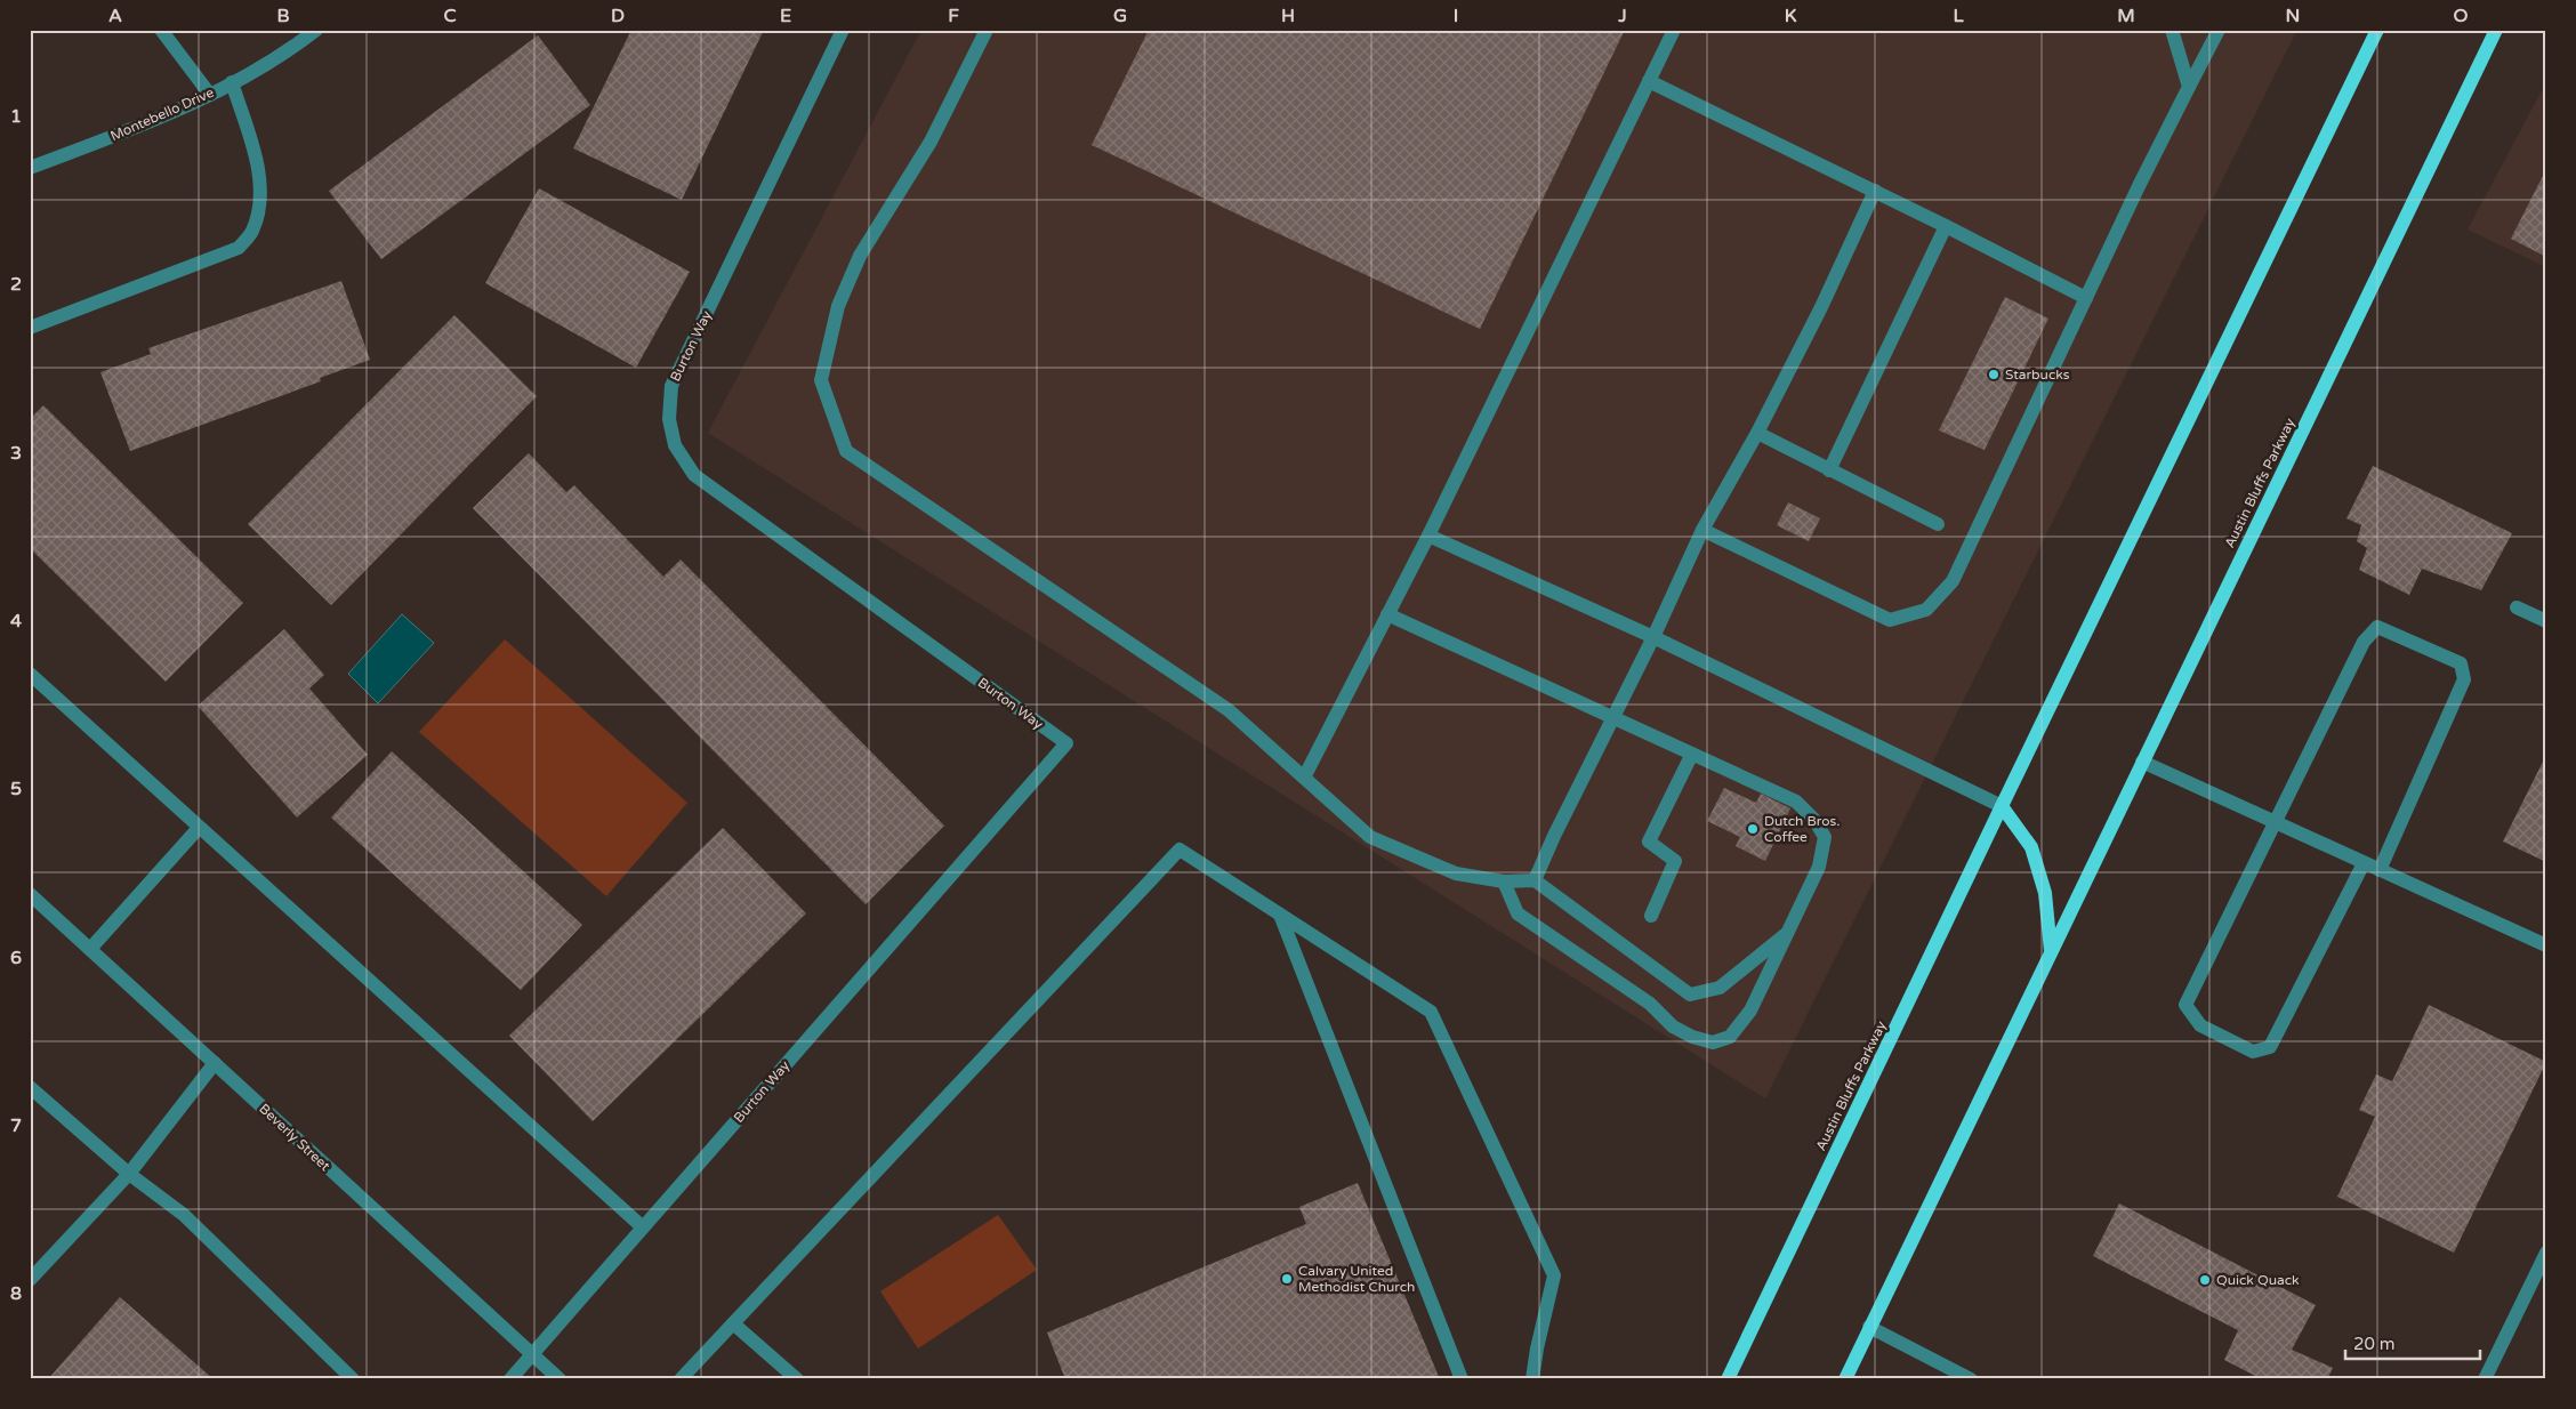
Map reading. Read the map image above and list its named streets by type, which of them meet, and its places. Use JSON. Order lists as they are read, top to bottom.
{
  "streets": {
    "main road": ["Austin Bluffs Parkway"],
    "street": ["Montebello Drive", "Burton Way", "Beverly Street"]
  },
  "crossings": [
    ["Burton Way", "Beverly Street"]
  ],
  "places": [
    "Starbucks",
    "Dutch Bros. Coffee",
    "Calvary United Methodist Church",
    "Quick Quack"
  ],
  "scale_bar": "20 m",
  "grid": {
    "columns": [
      "A",
      "B",
      "C",
      "D",
      "E",
      "F",
      "G",
      "H",
      "I",
      "J",
      "K",
      "L",
      "M",
      "N",
      "O"
    ],
    "rows": [
      "1",
      "2",
      "3",
      "4",
      "5",
      "6",
      "7",
      "8"
    ]
  }
}
